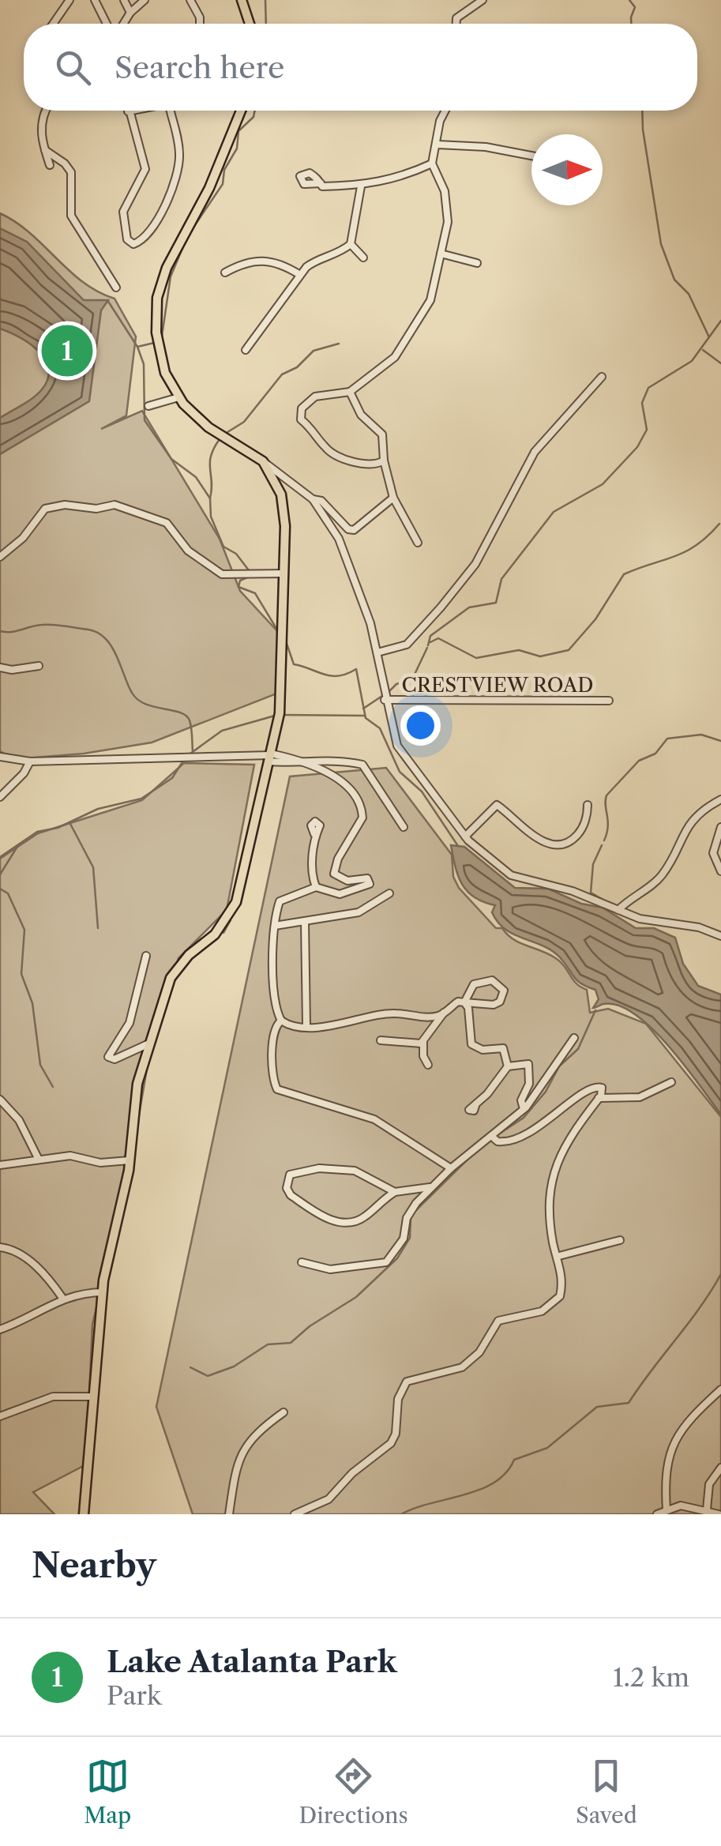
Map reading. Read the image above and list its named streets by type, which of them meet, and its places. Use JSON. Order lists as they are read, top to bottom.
{
  "streets": {
    "street": ["CRESTVIEW ROAD"]
  },
  "north": "right",
  "page": {
    "search": "Search here",
    "pins": "1",
    "heading": "Nearby",
    "list": [
      {
        "mark": "1",
        "name": "Lake Atalanta Park",
        "note": "Park",
        "value": "1.2 km"
      }
    ],
    "nav": ["Map", "Directions", "Saved"]
  }
}
